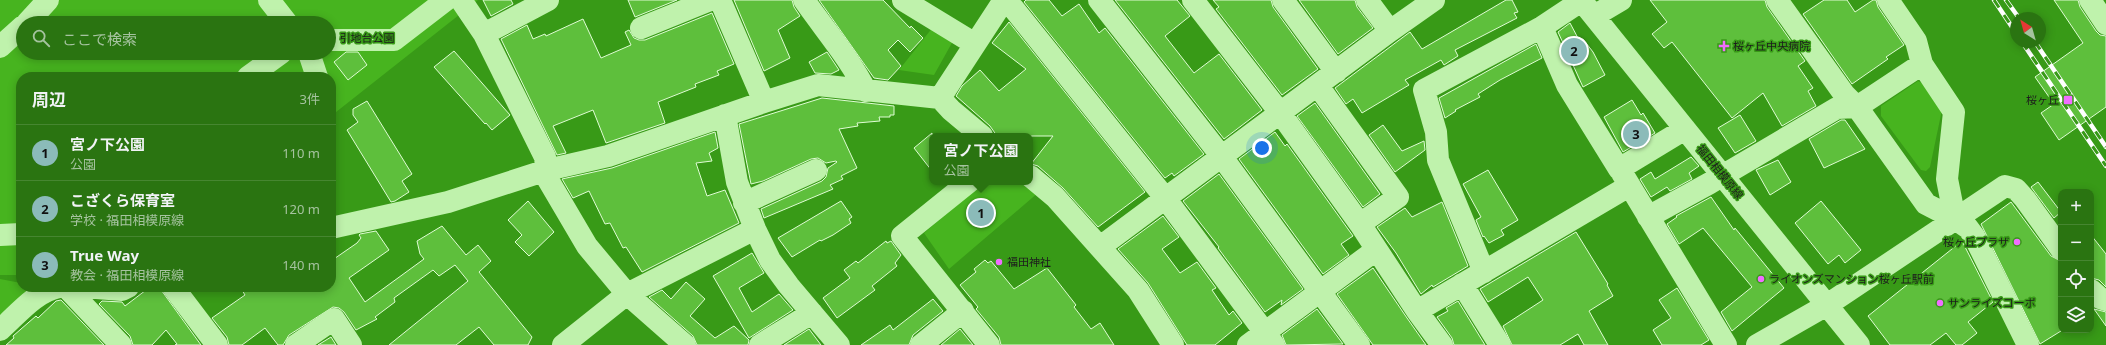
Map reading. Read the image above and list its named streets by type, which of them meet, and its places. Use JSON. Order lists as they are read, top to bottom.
{
  "streets": {
    "street": ["福田相模原線"]
  },
  "parks": ["引地台公園"],
  "places": {
    "health": ["桜ヶ丘中央病院"],
    "transit": ["桜ヶ丘"],
    "other": [
      "桜ヶ丘プラザ",
      "福田神社",
      "ライオンズマンション桜ヶ丘駅前",
      "サンライズコーポ"
    ]
  },
  "north": "top left",
  "page": {
    "search": "ここで検索",
    "pins": ["2", "3", "1"],
    "heading": ["周辺", "3件"],
    "list": [
      {
        "mark": "1",
        "name": "宮ノ下公園",
        "note": "公園",
        "value": "110 m"
      },
      {
        "mark": "2",
        "name": "こざくら保育室",
        "note": "学校 · 福田相模原線",
        "value": "120 m"
      },
      {
        "mark": "3",
        "name": "True Way",
        "note": "教会 · 福田相模原線",
        "value": "140 m"
      }
    ],
    "popup": ["宮ノ下公園", "公園"],
    "map_buttons": ["+", "−"]
  }
}
